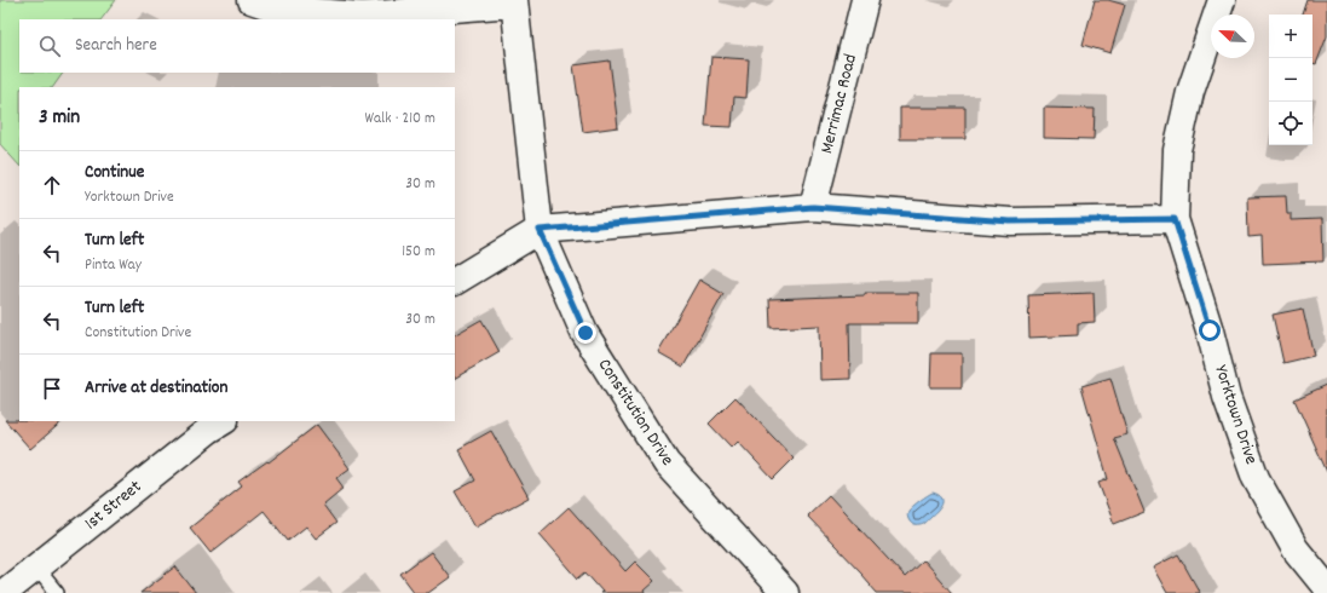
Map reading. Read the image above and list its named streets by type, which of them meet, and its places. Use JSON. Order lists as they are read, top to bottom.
{
  "streets": {
    "street": [
      "Merrimac Road",
      "Constitution Drive",
      "Yorktown Drive",
      "1st Street"
    ]
  },
  "north": "top left",
  "page": {
    "map_buttons": ["+", "−"],
    "search": "Search here",
    "heading": ["3 min", "Walk · 210 m"],
    "list": [
      ["Continue", "Yorktown Drive", "30 m"],
      ["Turn left", "Pinta Way", "150 m"],
      ["Turn left", "Constitution Drive", "30 m"],
      "Arrive at destination"
    ]
  }
}
